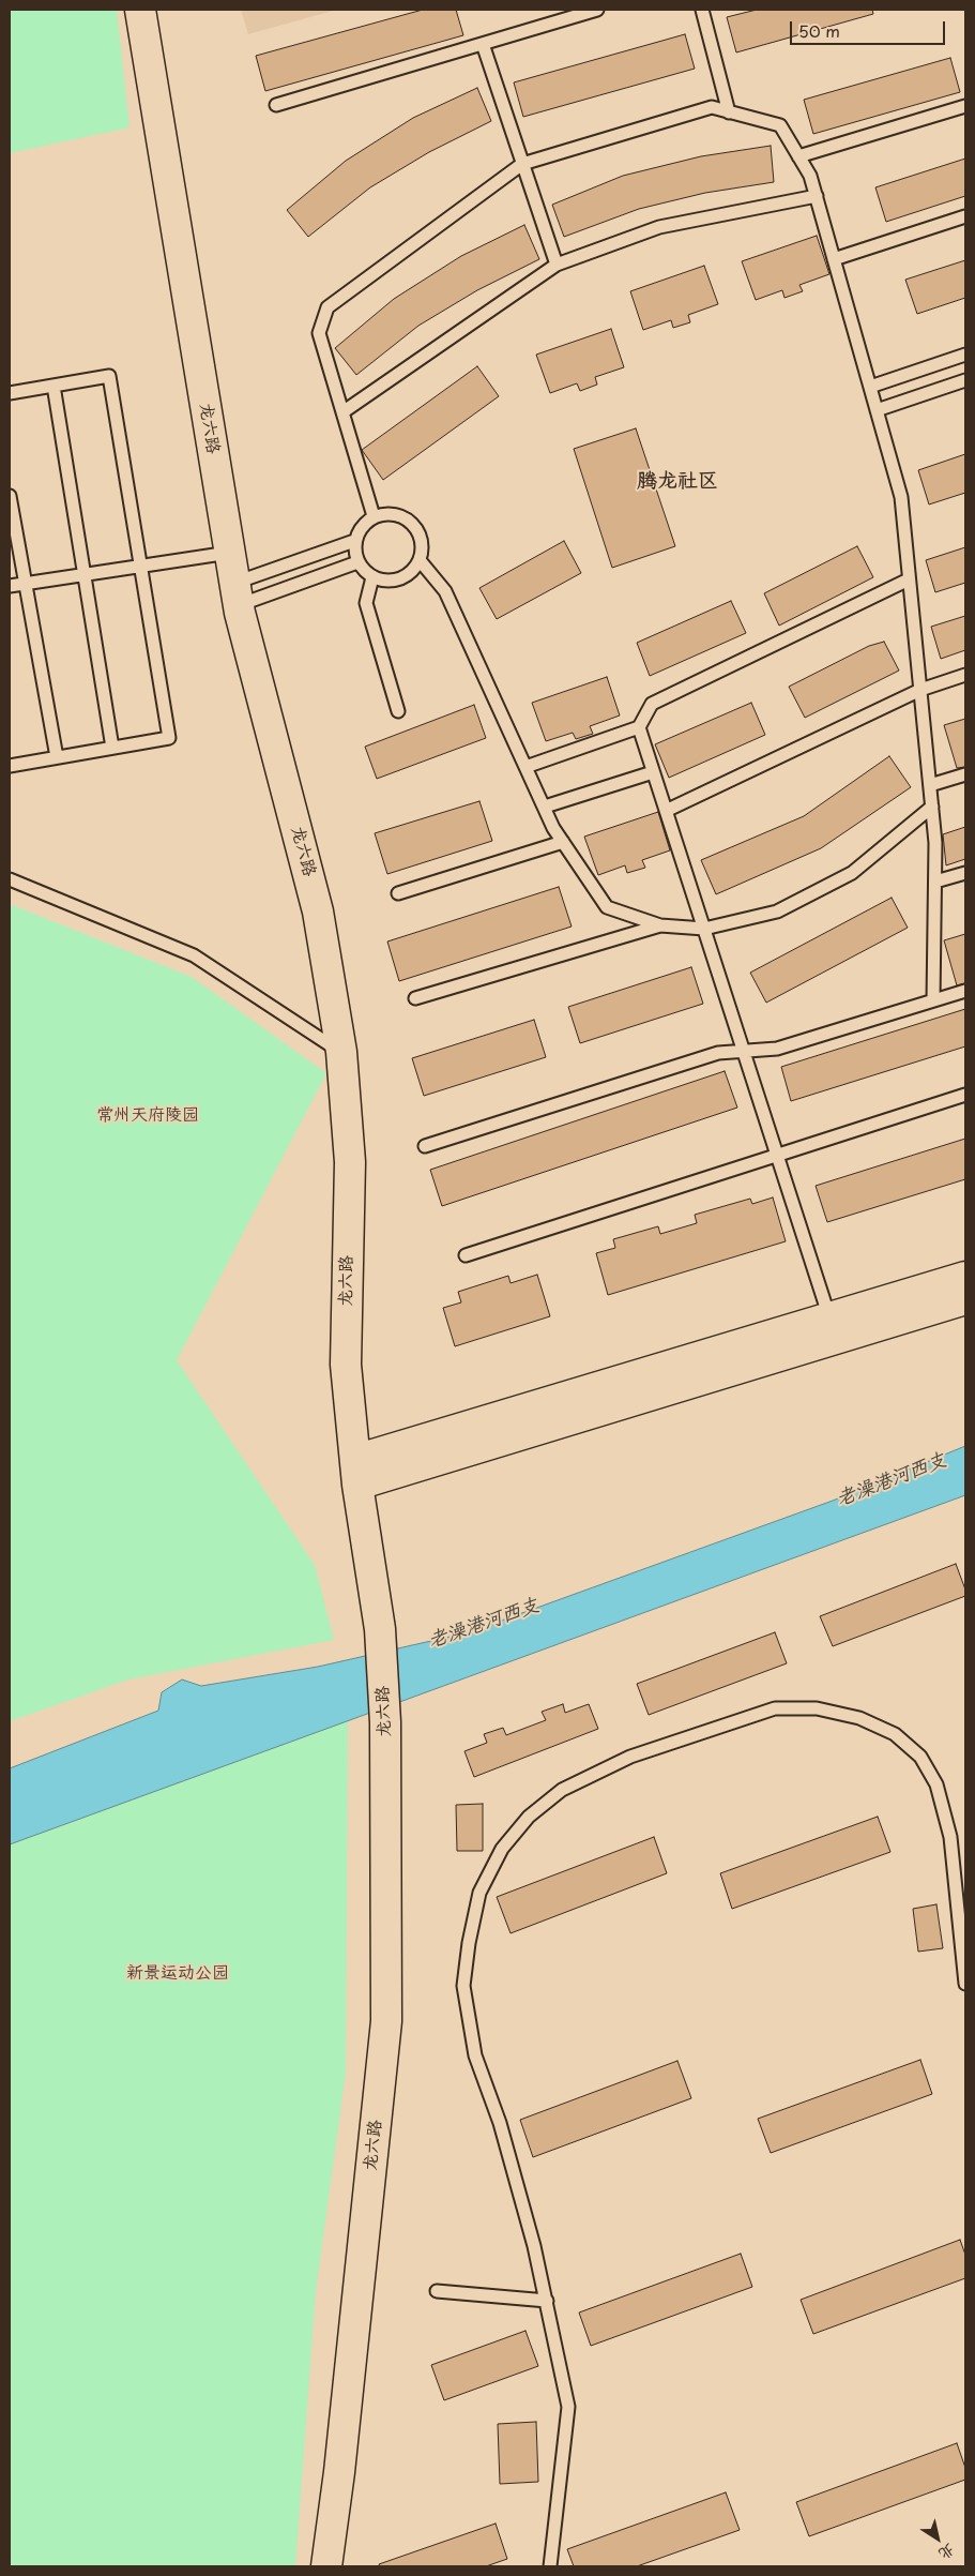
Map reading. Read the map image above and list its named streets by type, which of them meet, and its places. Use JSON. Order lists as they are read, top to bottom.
{
  "streets": {
    "street": ["龙六路"]
  },
  "districts": ["腾龙社区"],
  "water": ["老澡港河西支"],
  "parks": ["常州天府陵园", "新景运动公园"],
  "scale_bar": "50 m",
  "north": "bottom right"
}
